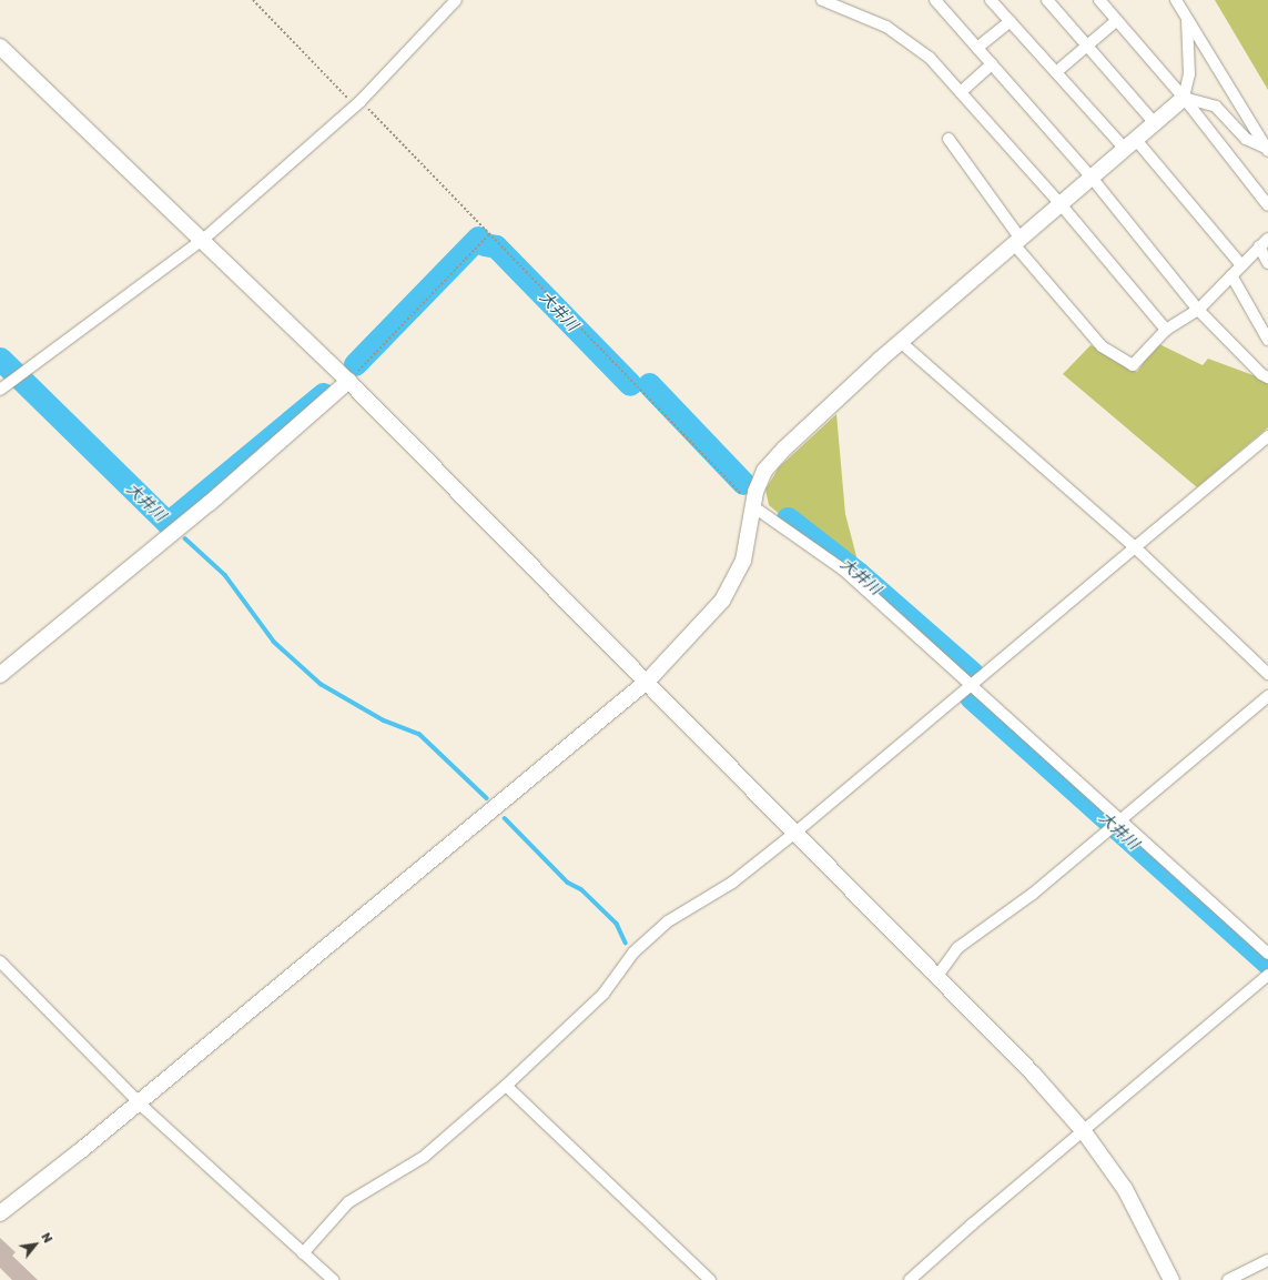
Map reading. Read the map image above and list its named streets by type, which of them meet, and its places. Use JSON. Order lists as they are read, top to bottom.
{
  "water": ["大井川"],
  "north": "top right"
}
